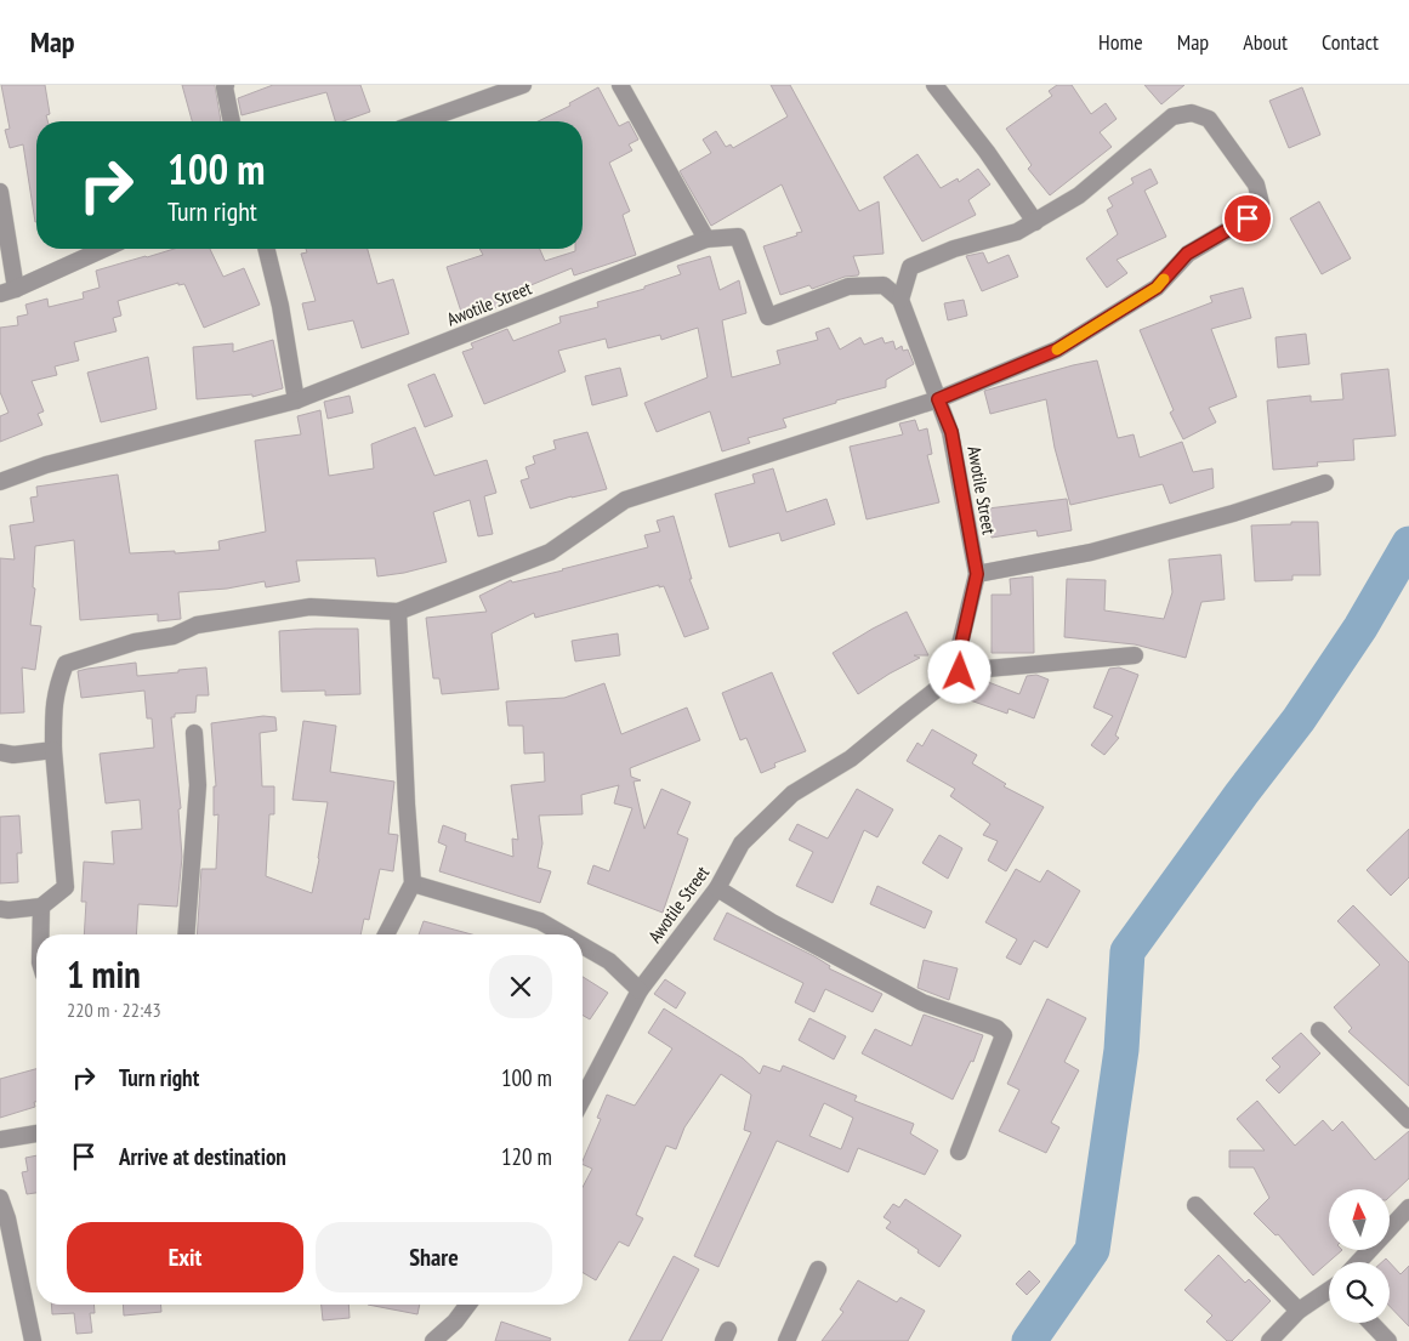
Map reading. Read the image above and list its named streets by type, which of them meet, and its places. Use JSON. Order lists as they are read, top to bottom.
{
  "streets": {
    "street": ["Awotile Street"]
  },
  "north": "top",
  "page": {
    "header": "Map",
    "nav": [
      "Home",
      "Map",
      "About",
      "Contact"
    ],
    "turn": ["100 m", "Turn right"],
    "heading": ["1 min", "220 m · 22:43"],
    "list": [
      {
        "name": "Turn right",
        "value": "100 m"
      },
      {
        "name": "Arrive at destination",
        "value": "120 m"
      }
    ],
    "buttons": ["Exit", "Share"]
  }
}
